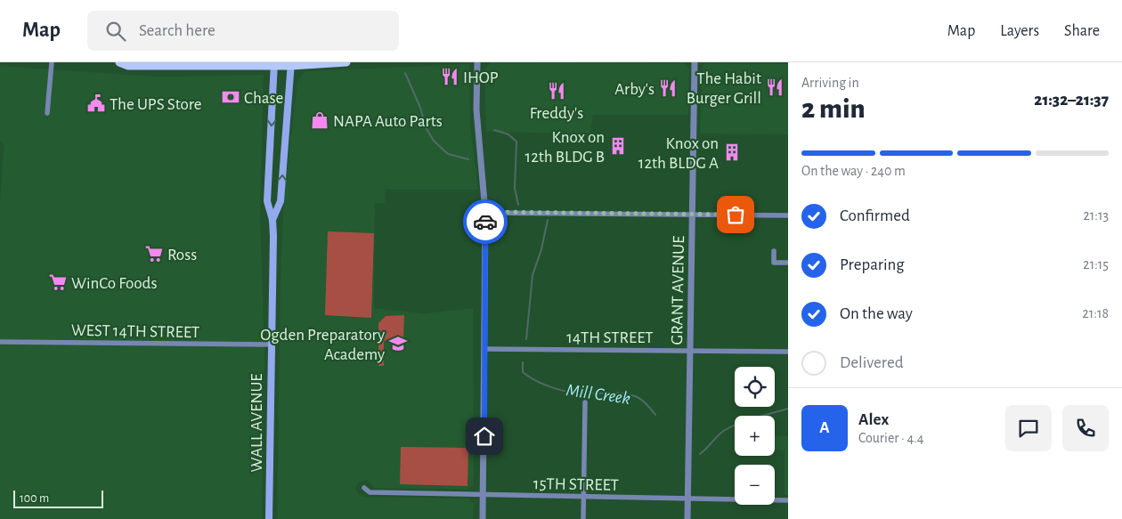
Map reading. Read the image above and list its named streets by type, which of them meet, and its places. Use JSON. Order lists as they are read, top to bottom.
{
  "streets": {
    "main road": ["WALL AVENUE"],
    "street": [
      "GRANT AVENUE",
      "WEST 14TH STREET",
      "14TH STREET",
      "15TH STREET"
    ]
  },
  "crossings": [
    ["GRANT AVENUE", "14TH STREET"],
    ["GRANT AVENUE", "15TH STREET"],
    ["WEST 14TH STREET", "WALL AVENUE"]
  ],
  "water": ["Mill Creek"],
  "places": {
    "restaurant": [
      "IHOP",
      "The Habit Burger Grill",
      "Arby's",
      "Freddy's"
    ],
    "bank": ["Chase"],
    "public building": ["The UPS Store"],
    "shop": ["NAPA Auto Parts"],
    "building": ["Knox on 12th BLDG B", "Knox on 12th BLDG A"],
    "supermarket": ["Ross", "WinCo Foods"],
    "school or university": ["Ogden Preparatory Academy"]
  },
  "scale_bar": "100 m",
  "page": {
    "header": "Map",
    "search": "Search here",
    "nav": ["Map", "Layers", "Share"],
    "heading": ["2 min", "Arriving in", "21:32–21:37"],
    "panel": ["Alex", "Courier · 4.4"],
    "bar": "On the way · 240 m",
    "list": [
      ["Confirmed", "21:13"],
      ["Preparing", "21:15"],
      ["On the way", "21:18"],
      "Delivered"
    ],
    "map_buttons": ["+", "−"],
    "round": "A",
    "scale": "100 m"
  }
}
